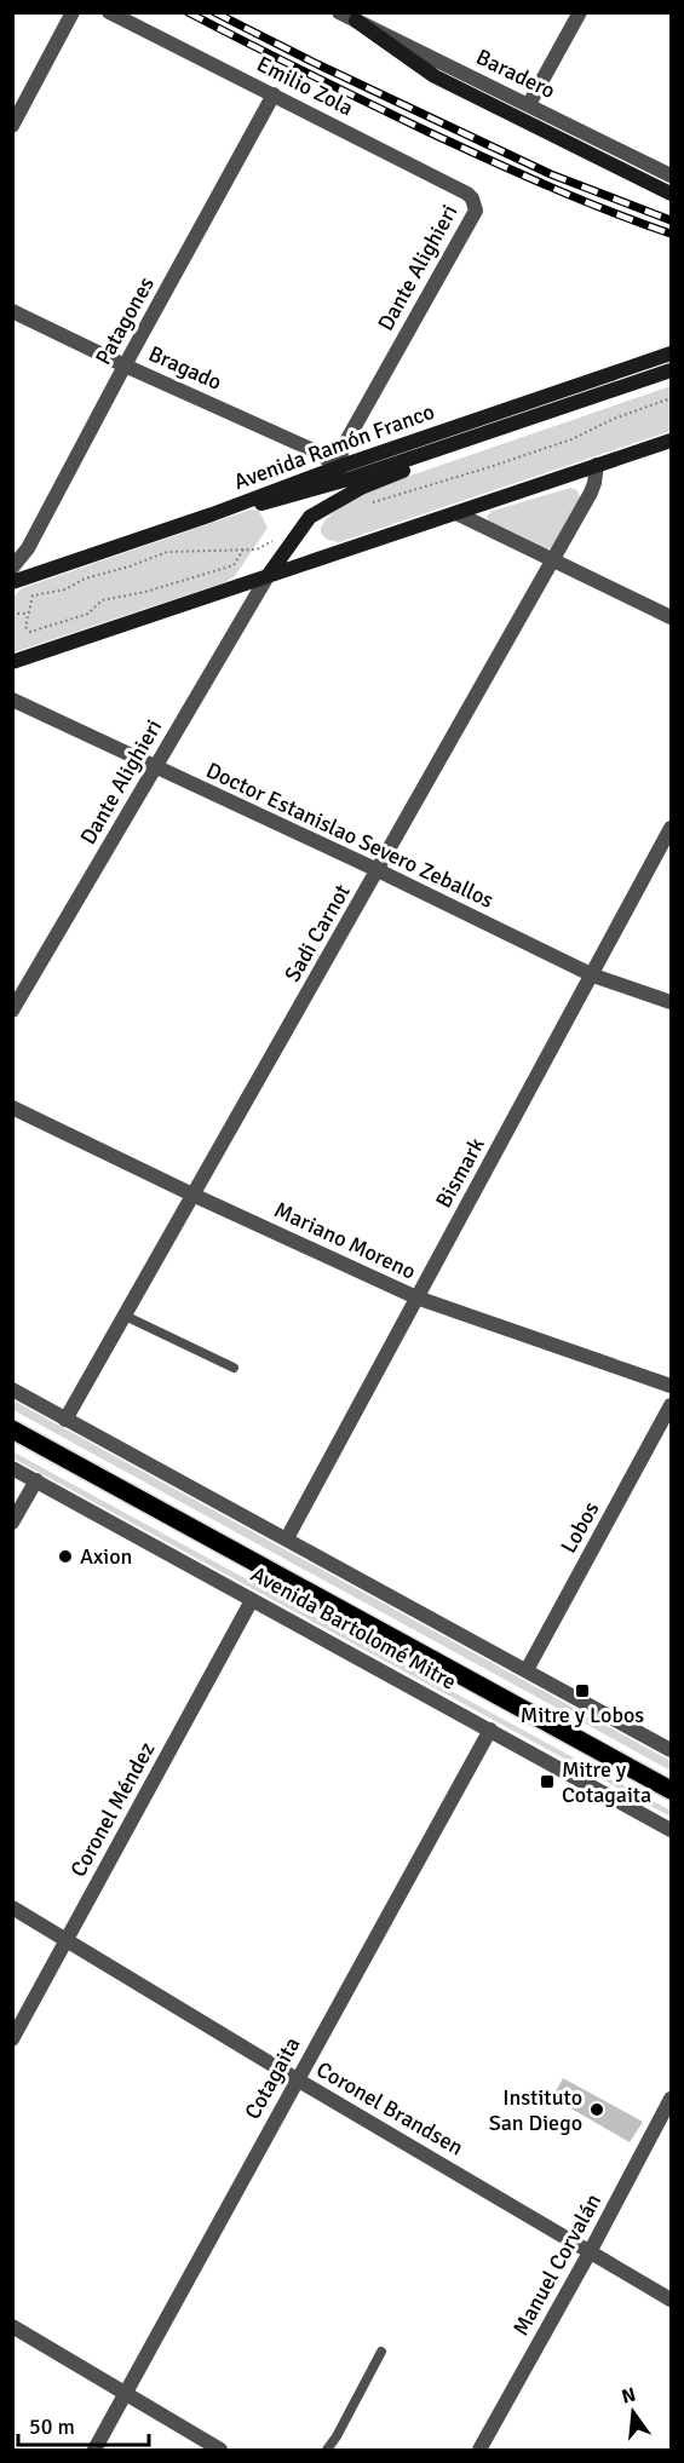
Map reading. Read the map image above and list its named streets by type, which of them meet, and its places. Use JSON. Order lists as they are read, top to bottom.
{
  "streets": {
    "main road": ["Avenida Ramón Franco", "Avenida Bartolomé Mitre"],
    "street": [
      "Baradero",
      "Emilio Zola",
      "Dante Alighieri",
      "Patagones",
      "Bragado",
      "Doctor Estanislao Severo Zeballos",
      "Sadi Carnot",
      "Bismark",
      "Mariano Moreno",
      "Lobos",
      "Coronel Méndez",
      "Cotagaita",
      "Coronel Brandsen",
      "Manuel Corvalán"
    ]
  },
  "crossings": [
    ["Emilio Zola", "Dante Alighieri"],
    ["Emilio Zola", "Patagones"],
    ["Dante Alighieri", "Bragado"],
    ["Dante Alighieri", "Avenida Ramón Franco"],
    ["Dante Alighieri", "Doctor Estanislao Severo Zeballos"],
    ["Patagones", "Bragado"],
    ["Bragado", "Avenida Ramón Franco"],
    ["Doctor Estanislao Severo Zeballos", "Sadi Carnot"],
    ["Doctor Estanislao Severo Zeballos", "Bismark"],
    ["Sadi Carnot", "Mariano Moreno"],
    ["Sadi Carnot", "Avenida Bartolomé Mitre"],
    ["Bismark", "Mariano Moreno"],
    ["Bismark", "Avenida Bartolomé Mitre"],
    ["Lobos", "Avenida Bartolomé Mitre"],
    ["Avenida Bartolomé Mitre", "Coronel Méndez"],
    ["Avenida Bartolomé Mitre", "Cotagaita"],
    ["Coronel Méndez", "Coronel Brandsen"],
    ["Cotagaita", "Coronel Brandsen"],
    ["Coronel Brandsen", "Manuel Corvalán"]
  ],
  "places": {
    "other": ["Axion", "Instituto San Diego"],
    "transit": ["Mitre y Lobos", "Mitre y Cotagaita"]
  },
  "scale_bar": "50 m",
  "north": "top"
}
